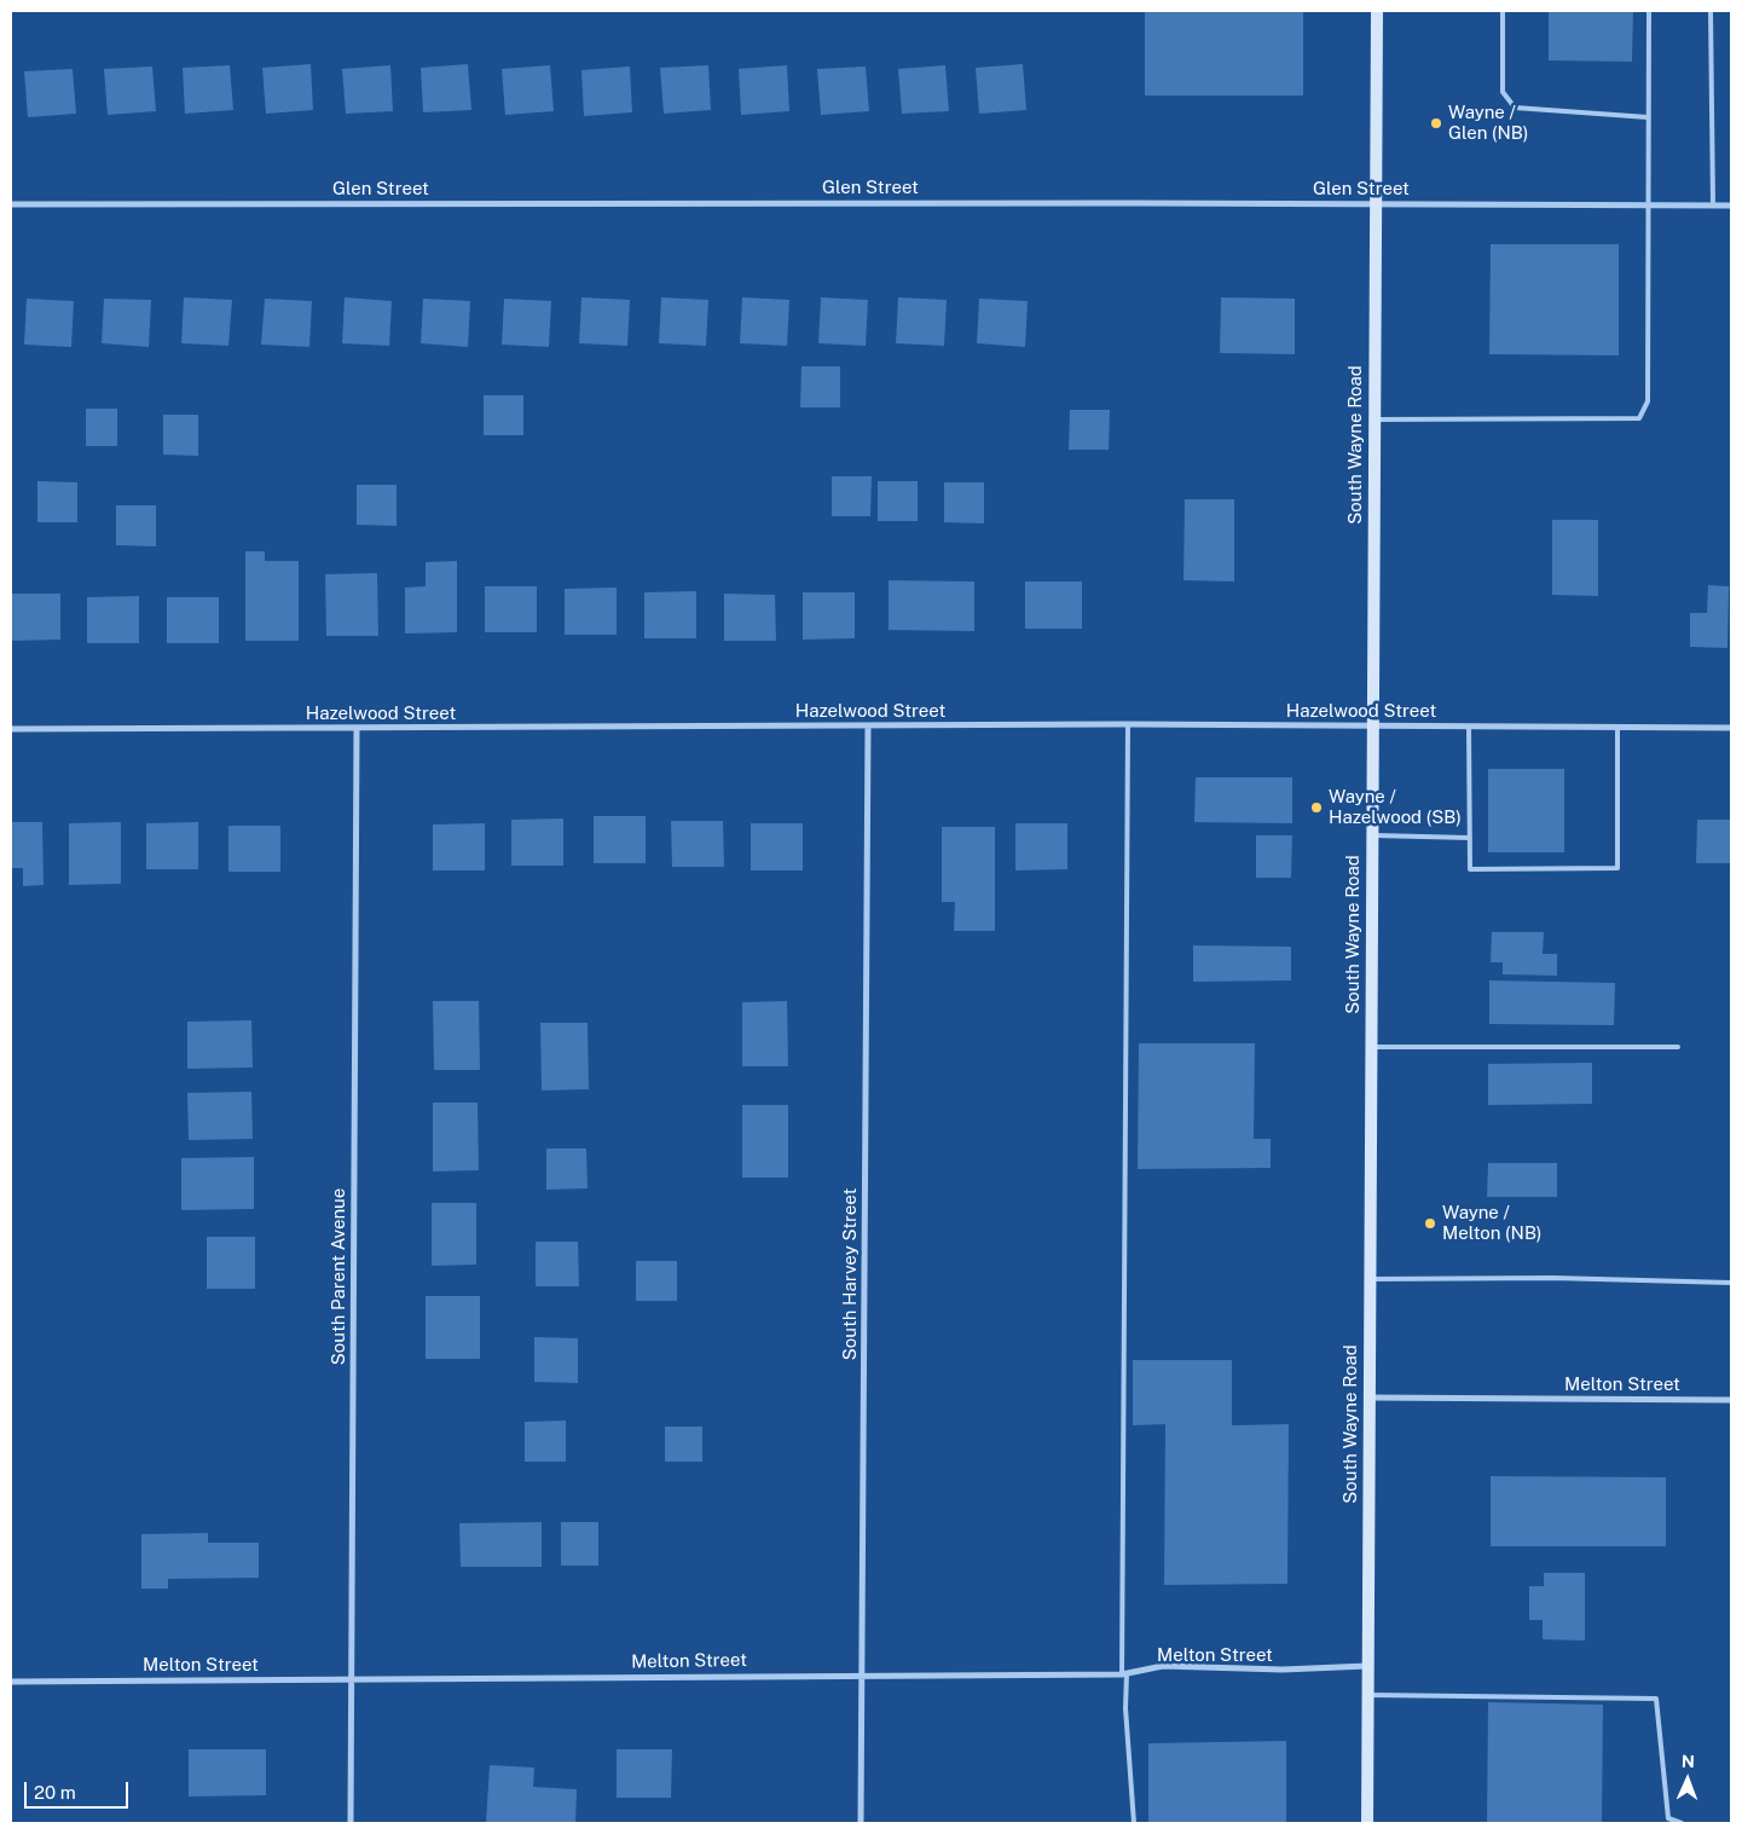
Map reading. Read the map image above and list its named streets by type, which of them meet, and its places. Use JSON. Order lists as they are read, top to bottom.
{
  "streets": {
    "main road": ["South Wayne Road"],
    "street": [
      "Glen Street",
      "Hazelwood Street",
      "South Harvey Street",
      "South Parent Avenue",
      "Melton Street"
    ]
  },
  "crossings": [
    ["Glen Street", "South Wayne Road"],
    ["South Wayne Road", "Hazelwood Street"],
    ["South Wayne Road", "Melton Street"],
    ["Hazelwood Street", "South Harvey Street"],
    ["Hazelwood Street", "South Parent Avenue"],
    ["South Harvey Street", "Melton Street"],
    ["South Parent Avenue", "Melton Street"]
  ],
  "places": ["Wayne / Glen (NB)", "Wayne / Hazelwood (SB)", "Wayne / Melton (NB)"],
  "scale_bar": "20 m",
  "north": "top"
}
